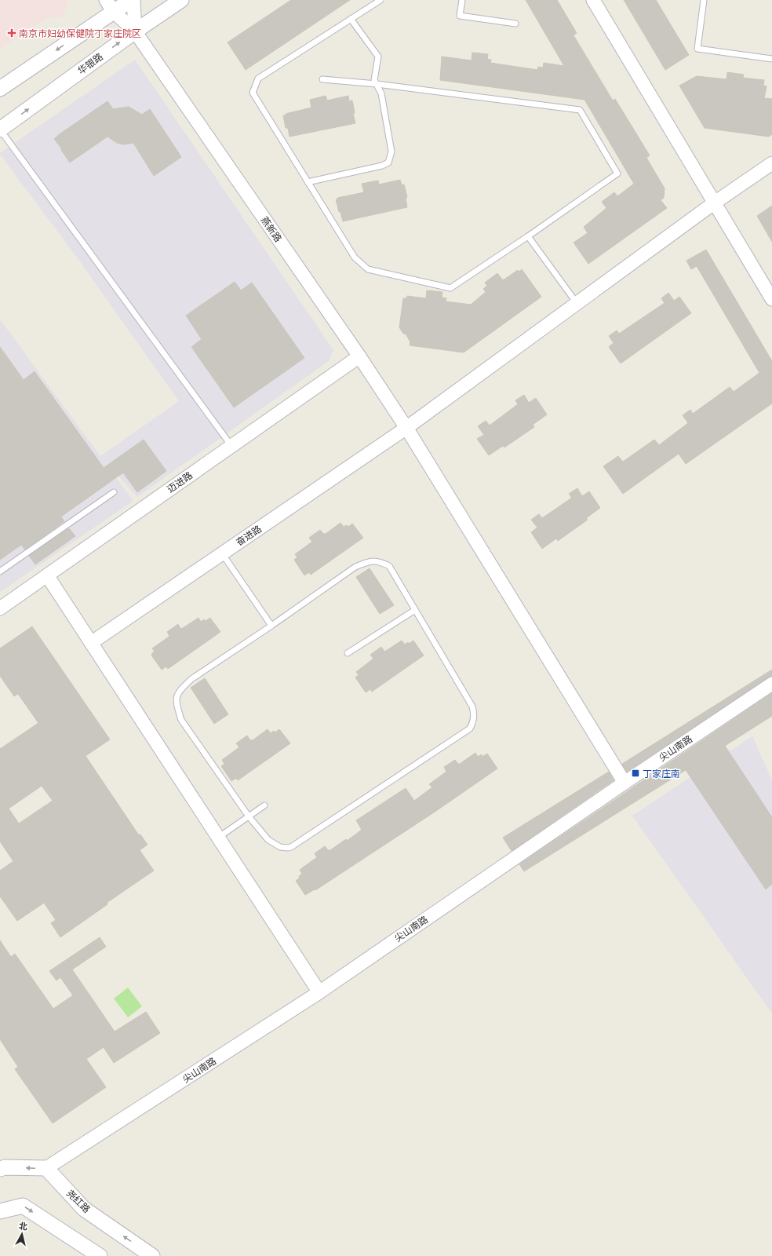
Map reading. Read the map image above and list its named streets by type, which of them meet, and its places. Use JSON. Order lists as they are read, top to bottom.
{
  "streets": {
    "main road": ["华银路", "尧红路"],
    "street": [
      "燕新路",
      "迈进路",
      "奋进路",
      "尖山南路"
    ]
  },
  "crossings": [
    ["华银路", "燕新路"],
    ["燕新路", "迈进路"],
    ["燕新路", "奋进路"],
    ["燕新路", "尖山南路"],
    ["尖山南路", "尧红路"]
  ],
  "places": {
    "health": ["南京市妇幼保健院丁家庄院区"],
    "transit": ["丁家庄南"]
  },
  "north": "top"
}
